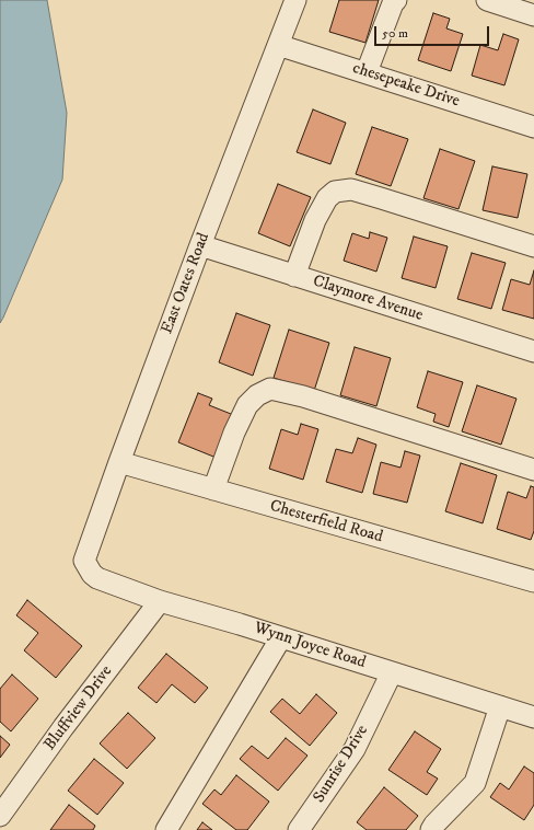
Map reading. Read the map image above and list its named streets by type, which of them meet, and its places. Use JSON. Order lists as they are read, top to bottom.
{
  "streets": {
    "street": [
      "chesepeake Drive",
      "East Oates Road",
      "Claymore Avenue",
      "Chesterfield Road",
      "Wynn Joyce Road",
      "Bluffview Drive",
      "Sunrise Drive"
    ]
  },
  "crossings": [
    ["chesepeake Drive", "East Oates Road"],
    ["East Oates Road", "Claymore Avenue"],
    ["East Oates Road", "Chesterfield Road"],
    ["East Oates Road", "Wynn Joyce Road"],
    ["Wynn Joyce Road", "Bluffview Drive"],
    ["Wynn Joyce Road", "Sunrise Drive"]
  ],
  "scale_bar": "50 m"
}
